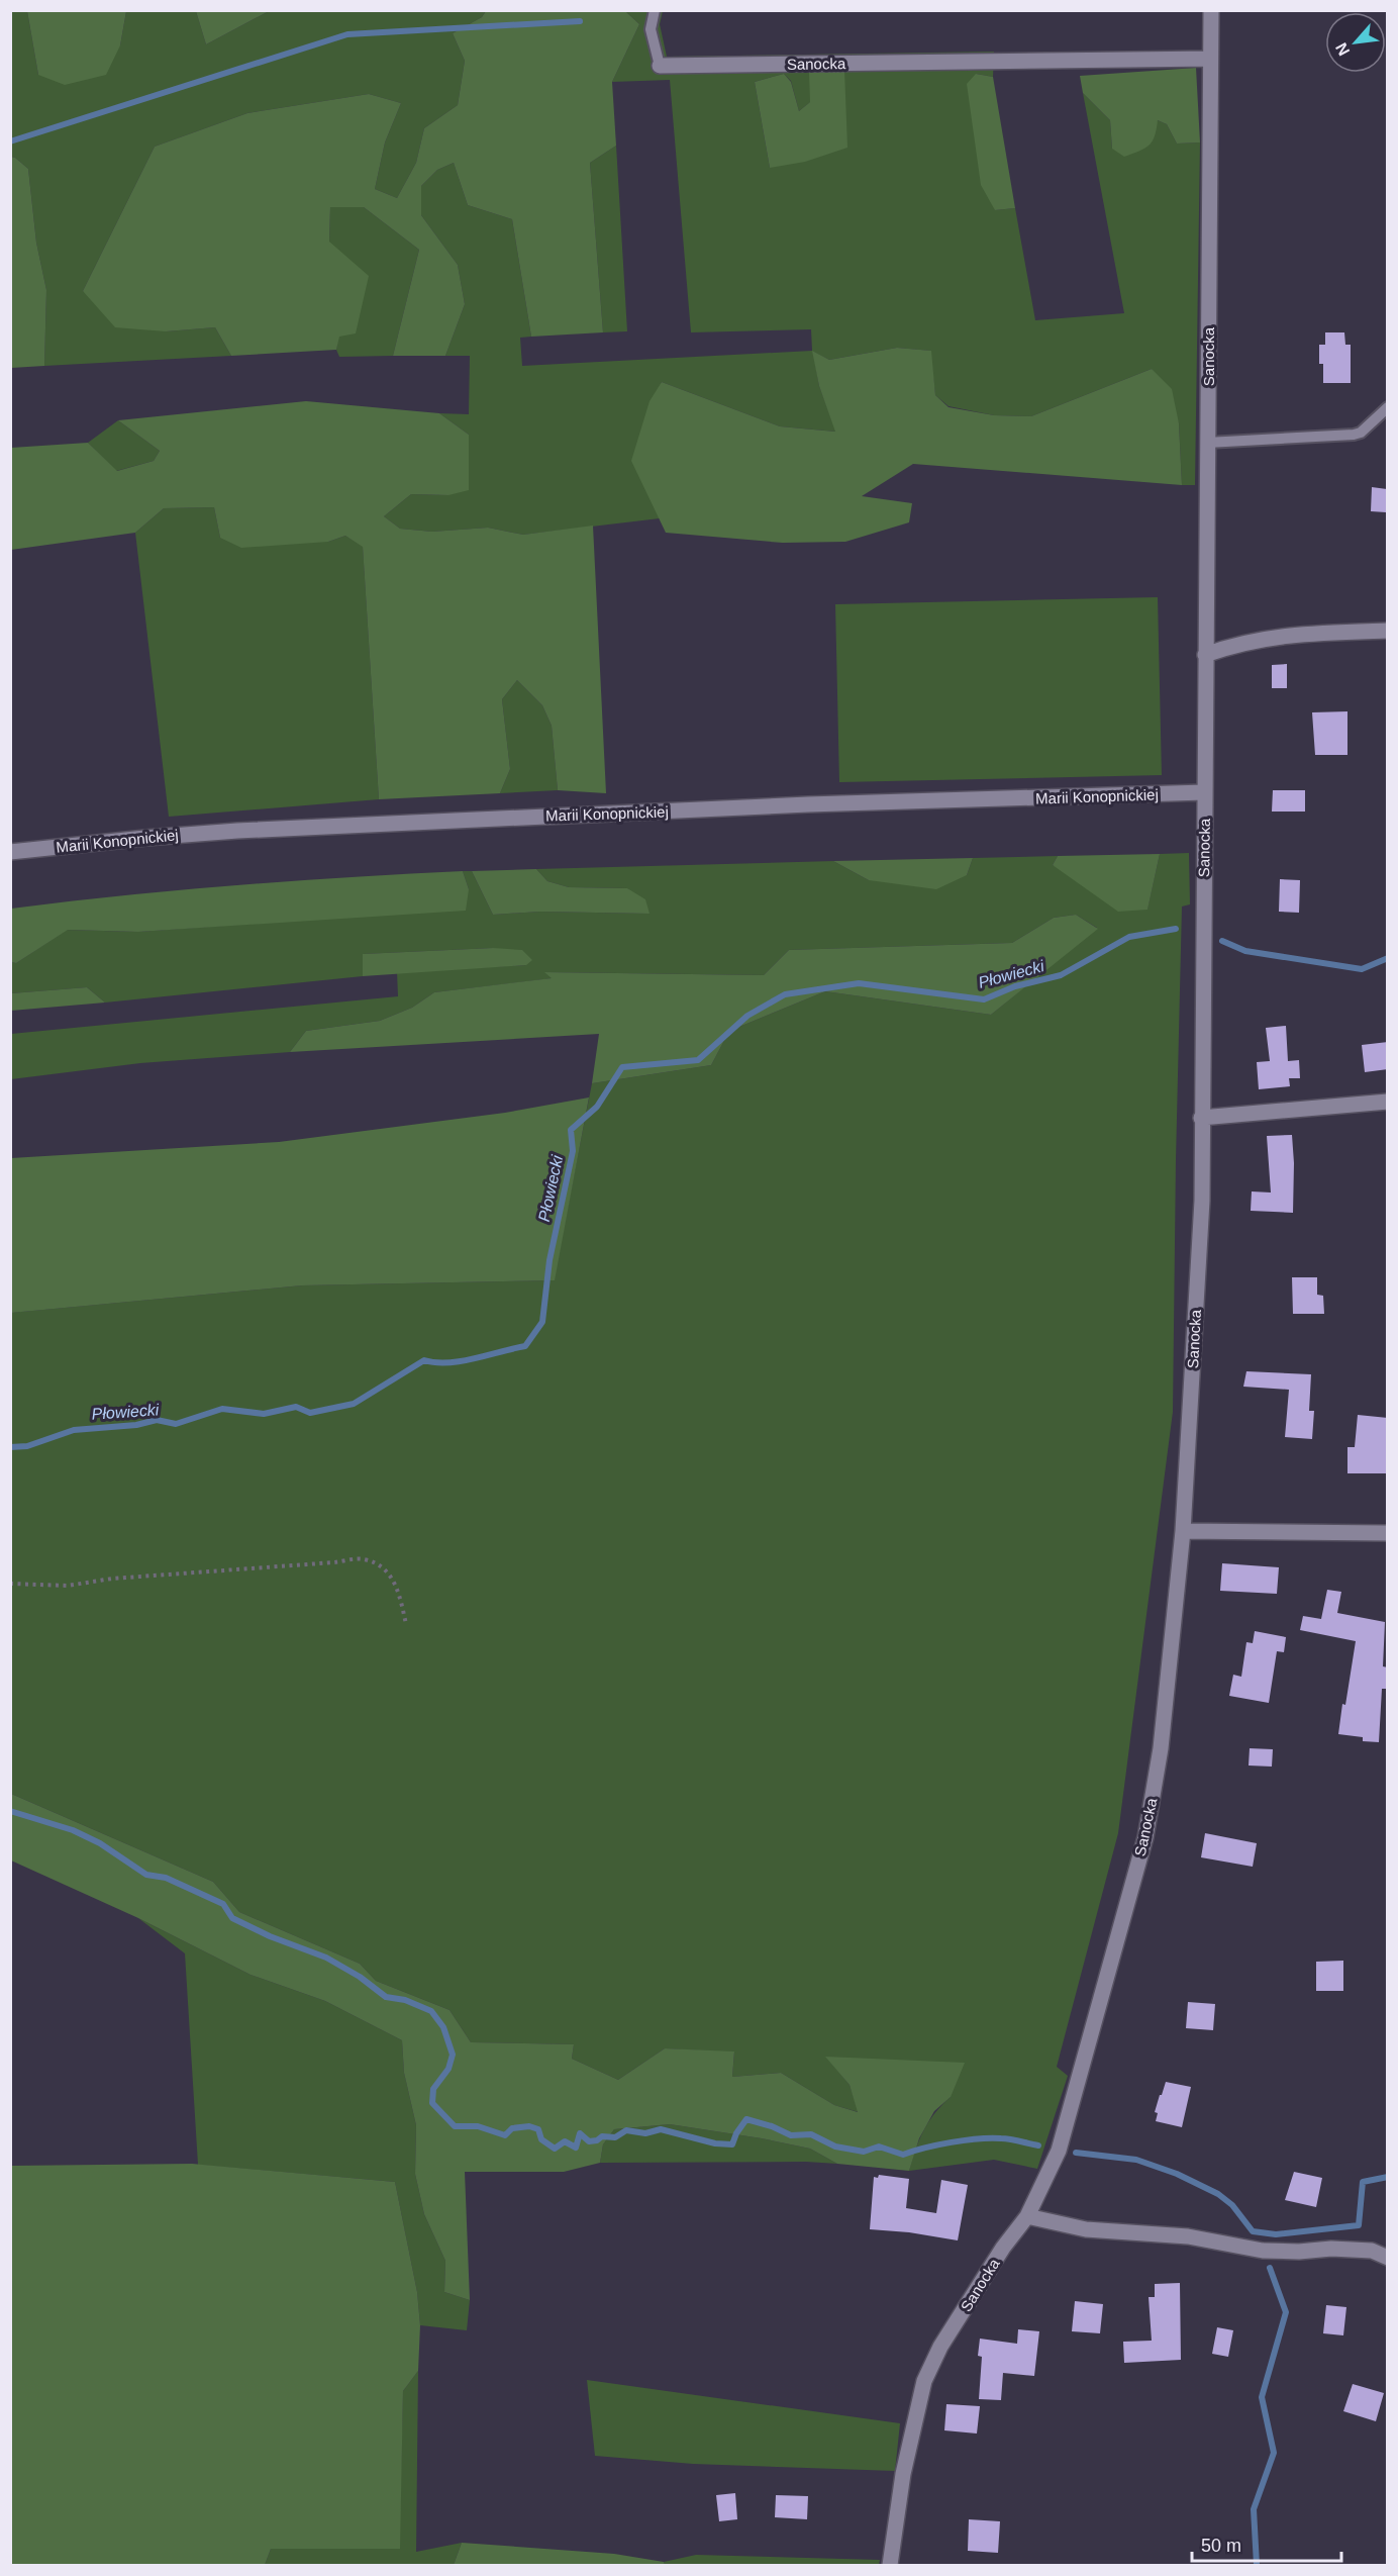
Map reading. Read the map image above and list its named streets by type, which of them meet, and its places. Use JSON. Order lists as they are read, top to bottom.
{
  "streets": {
    "street": ["Sanocka", "Marii Konopnickiej"]
  },
  "crossings": [
    ["Sanocka", "Marii Konopnickiej"]
  ],
  "water": ["Płowiecki"],
  "scale_bar": "50 m",
  "north": "bottom left"
}
